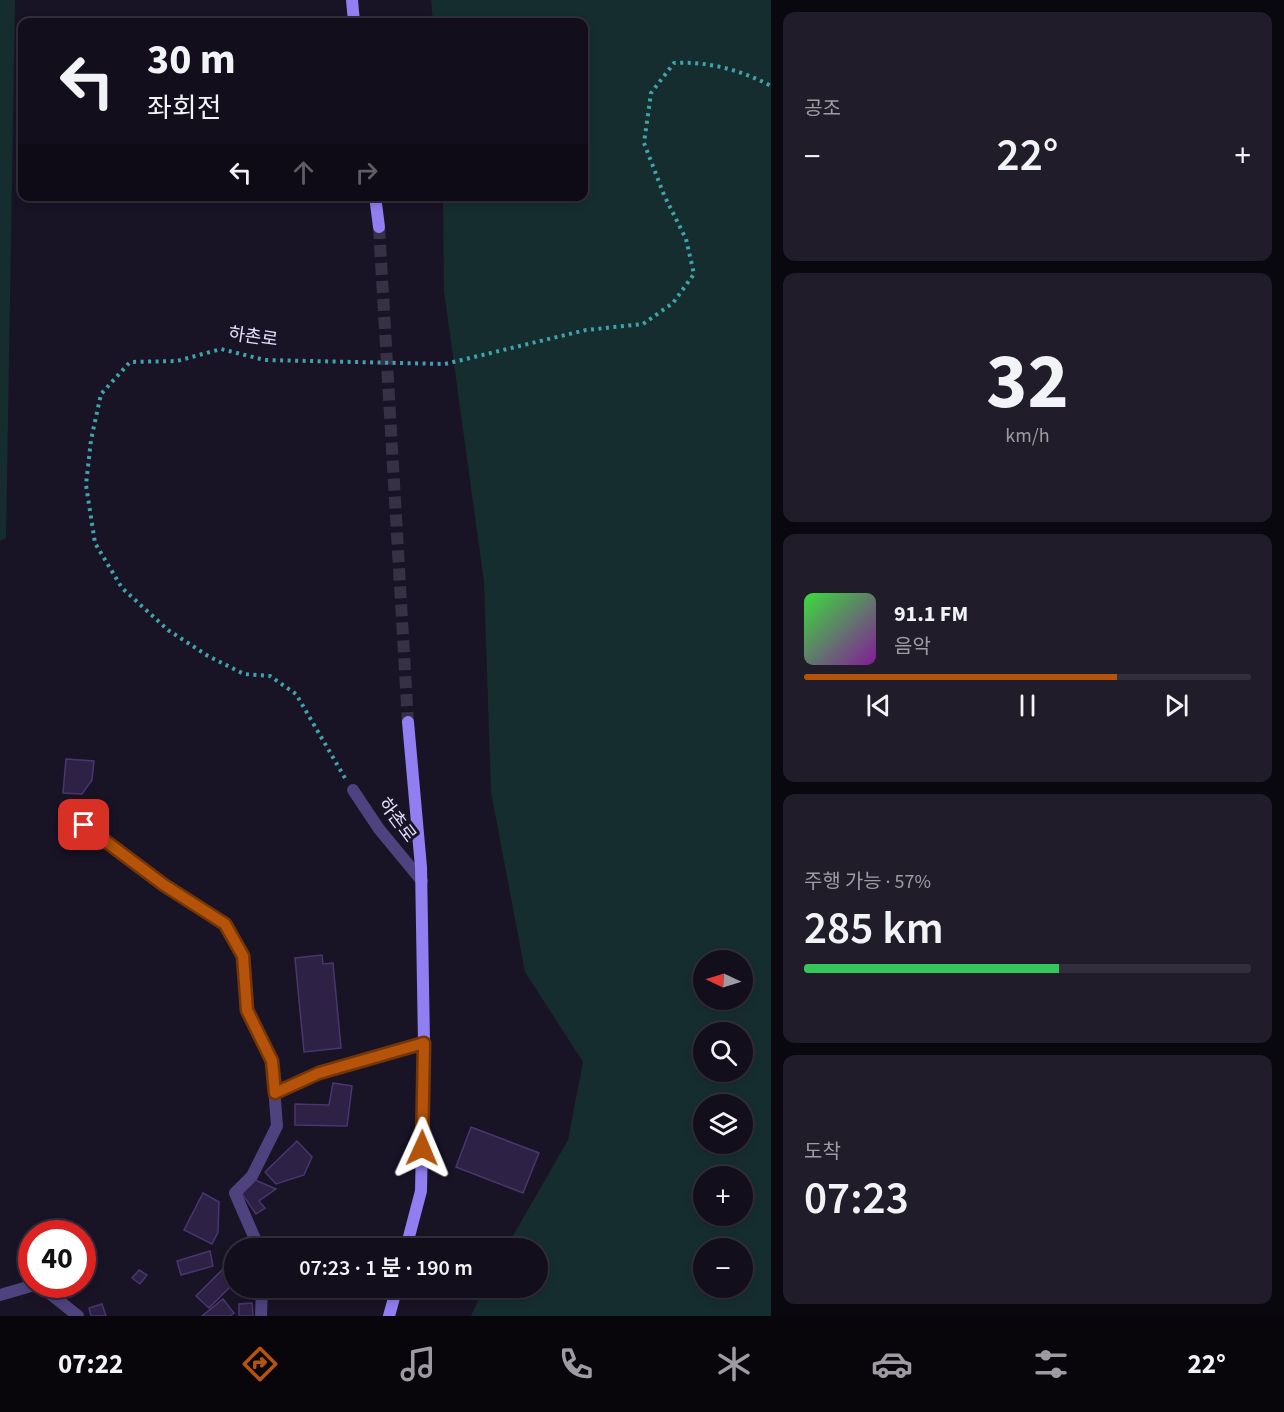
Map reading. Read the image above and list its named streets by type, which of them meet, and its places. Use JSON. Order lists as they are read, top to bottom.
{
  "streets": {
    "street": ["하촌로"]
  },
  "north": "left",
  "page": {
    "tile": [
      "공조",
      ["32", "km/h"],
      ["주행 가능 · 57%", "285 km"],
      ["도착", "07:23"]
    ],
    "turn": ["30 m", "좌회전"],
    "heat": ["−", "22°", "+"],
    "song": ["91.1 FM", "음악"],
    "map_buttons": ["+", "−"],
    "limit": "40",
    "trip": "07:23 · 1 분 · 190 m",
    "tabs": ["07:22", "22°"]
  }
}
